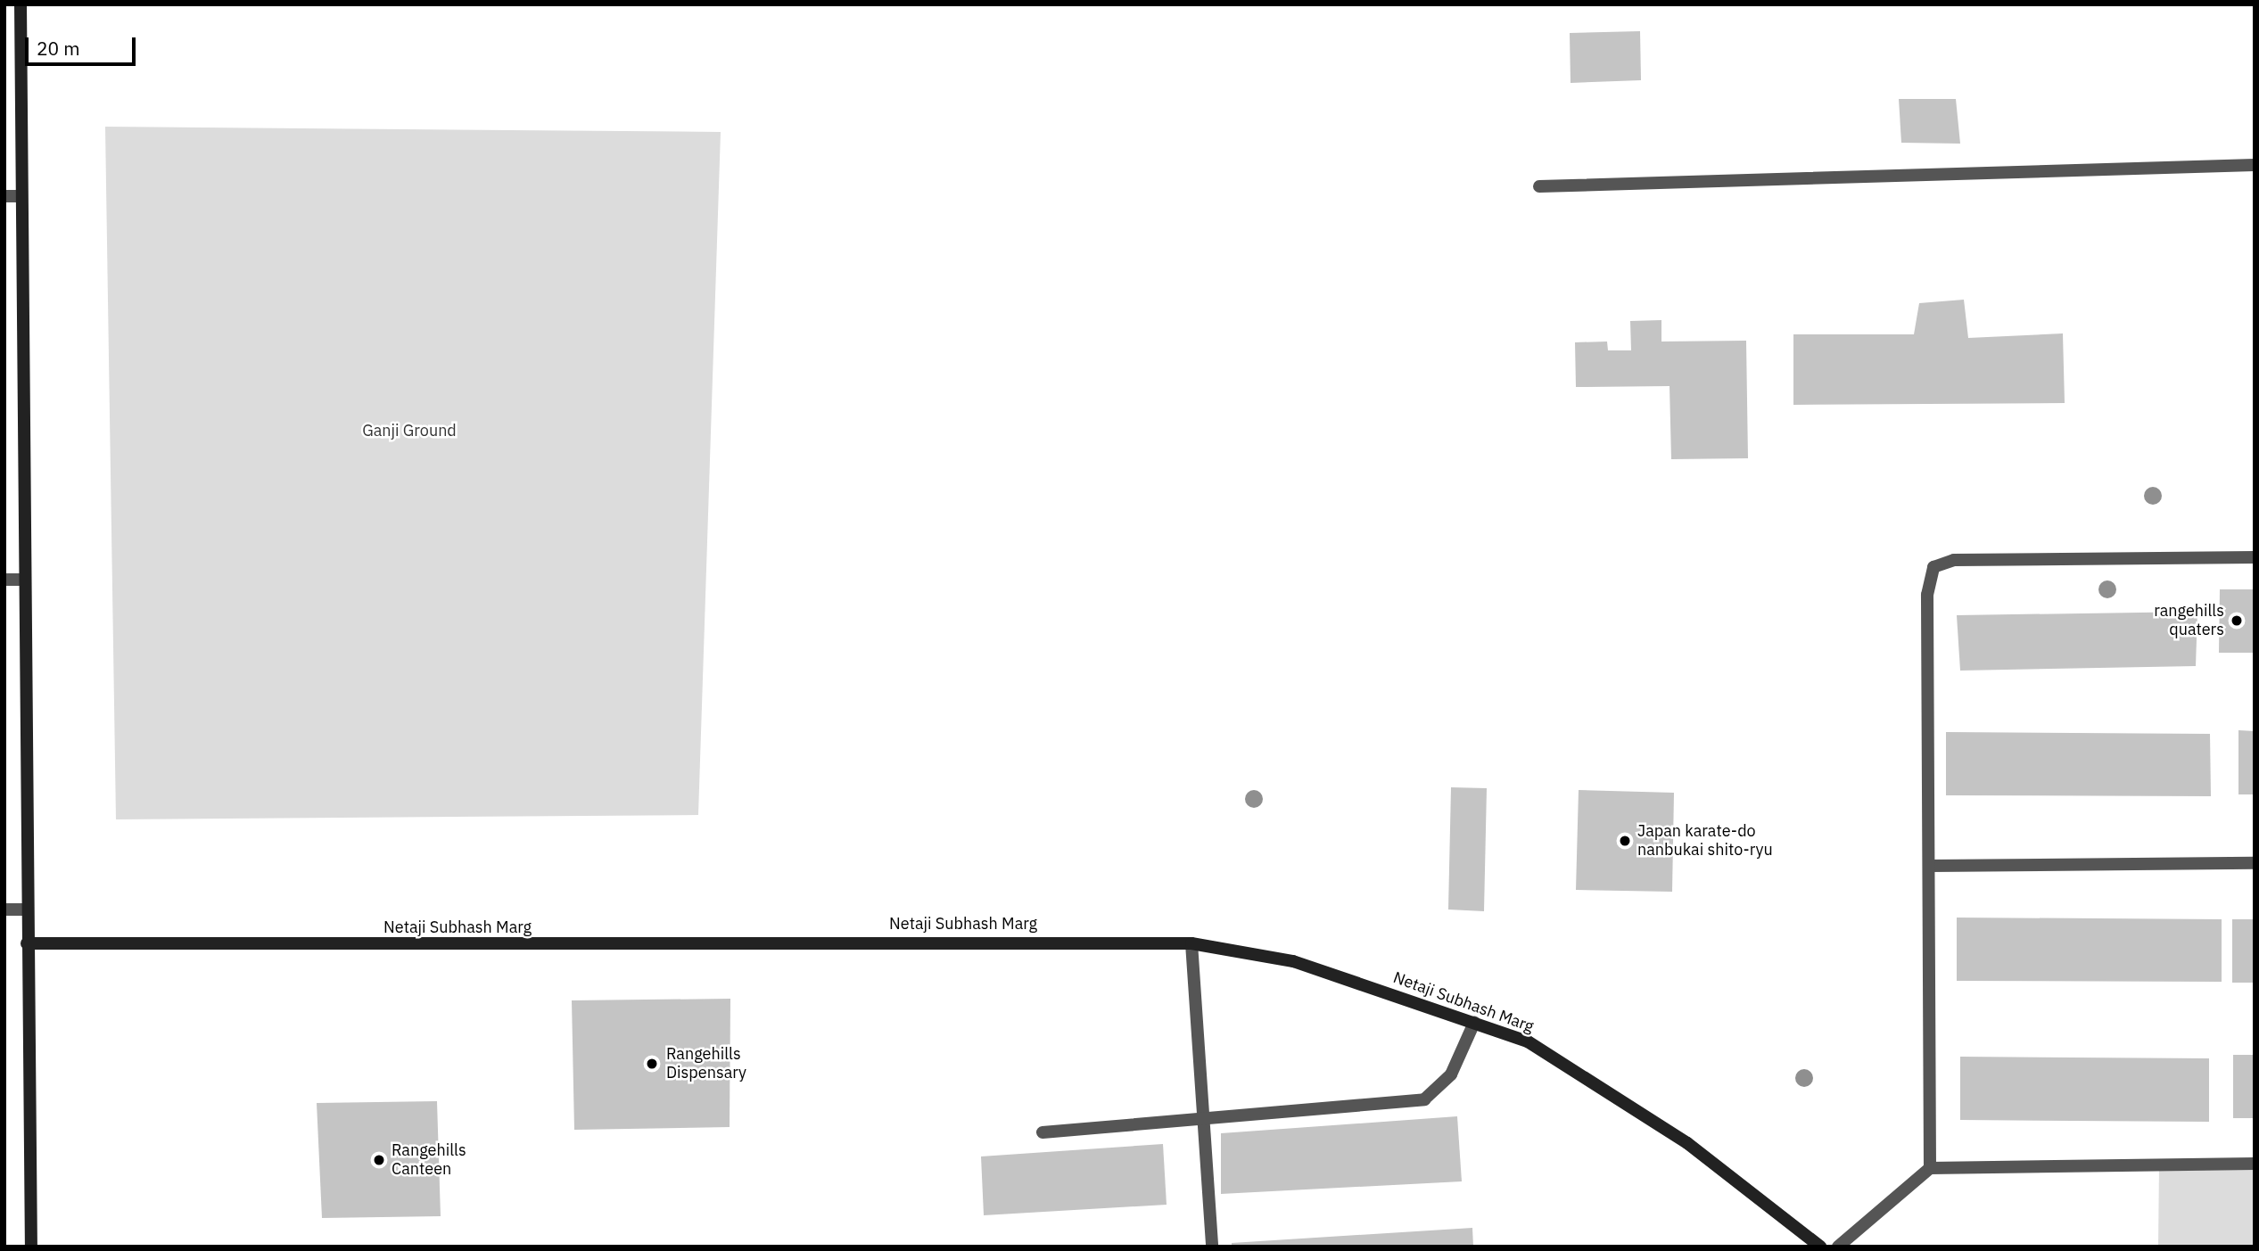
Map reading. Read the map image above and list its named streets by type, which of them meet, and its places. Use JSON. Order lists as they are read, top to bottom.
{
  "streets": {
    "street": ["Netaji Subhash Marg"]
  },
  "parks": ["Ganji Ground"],
  "places": [
    "rangehills quaters",
    "Japan karate-do nanbukai shito-ryu",
    "Rangehills Dispensary",
    "Rangehills Canteen"
  ],
  "scale_bar": "20 m"
}
